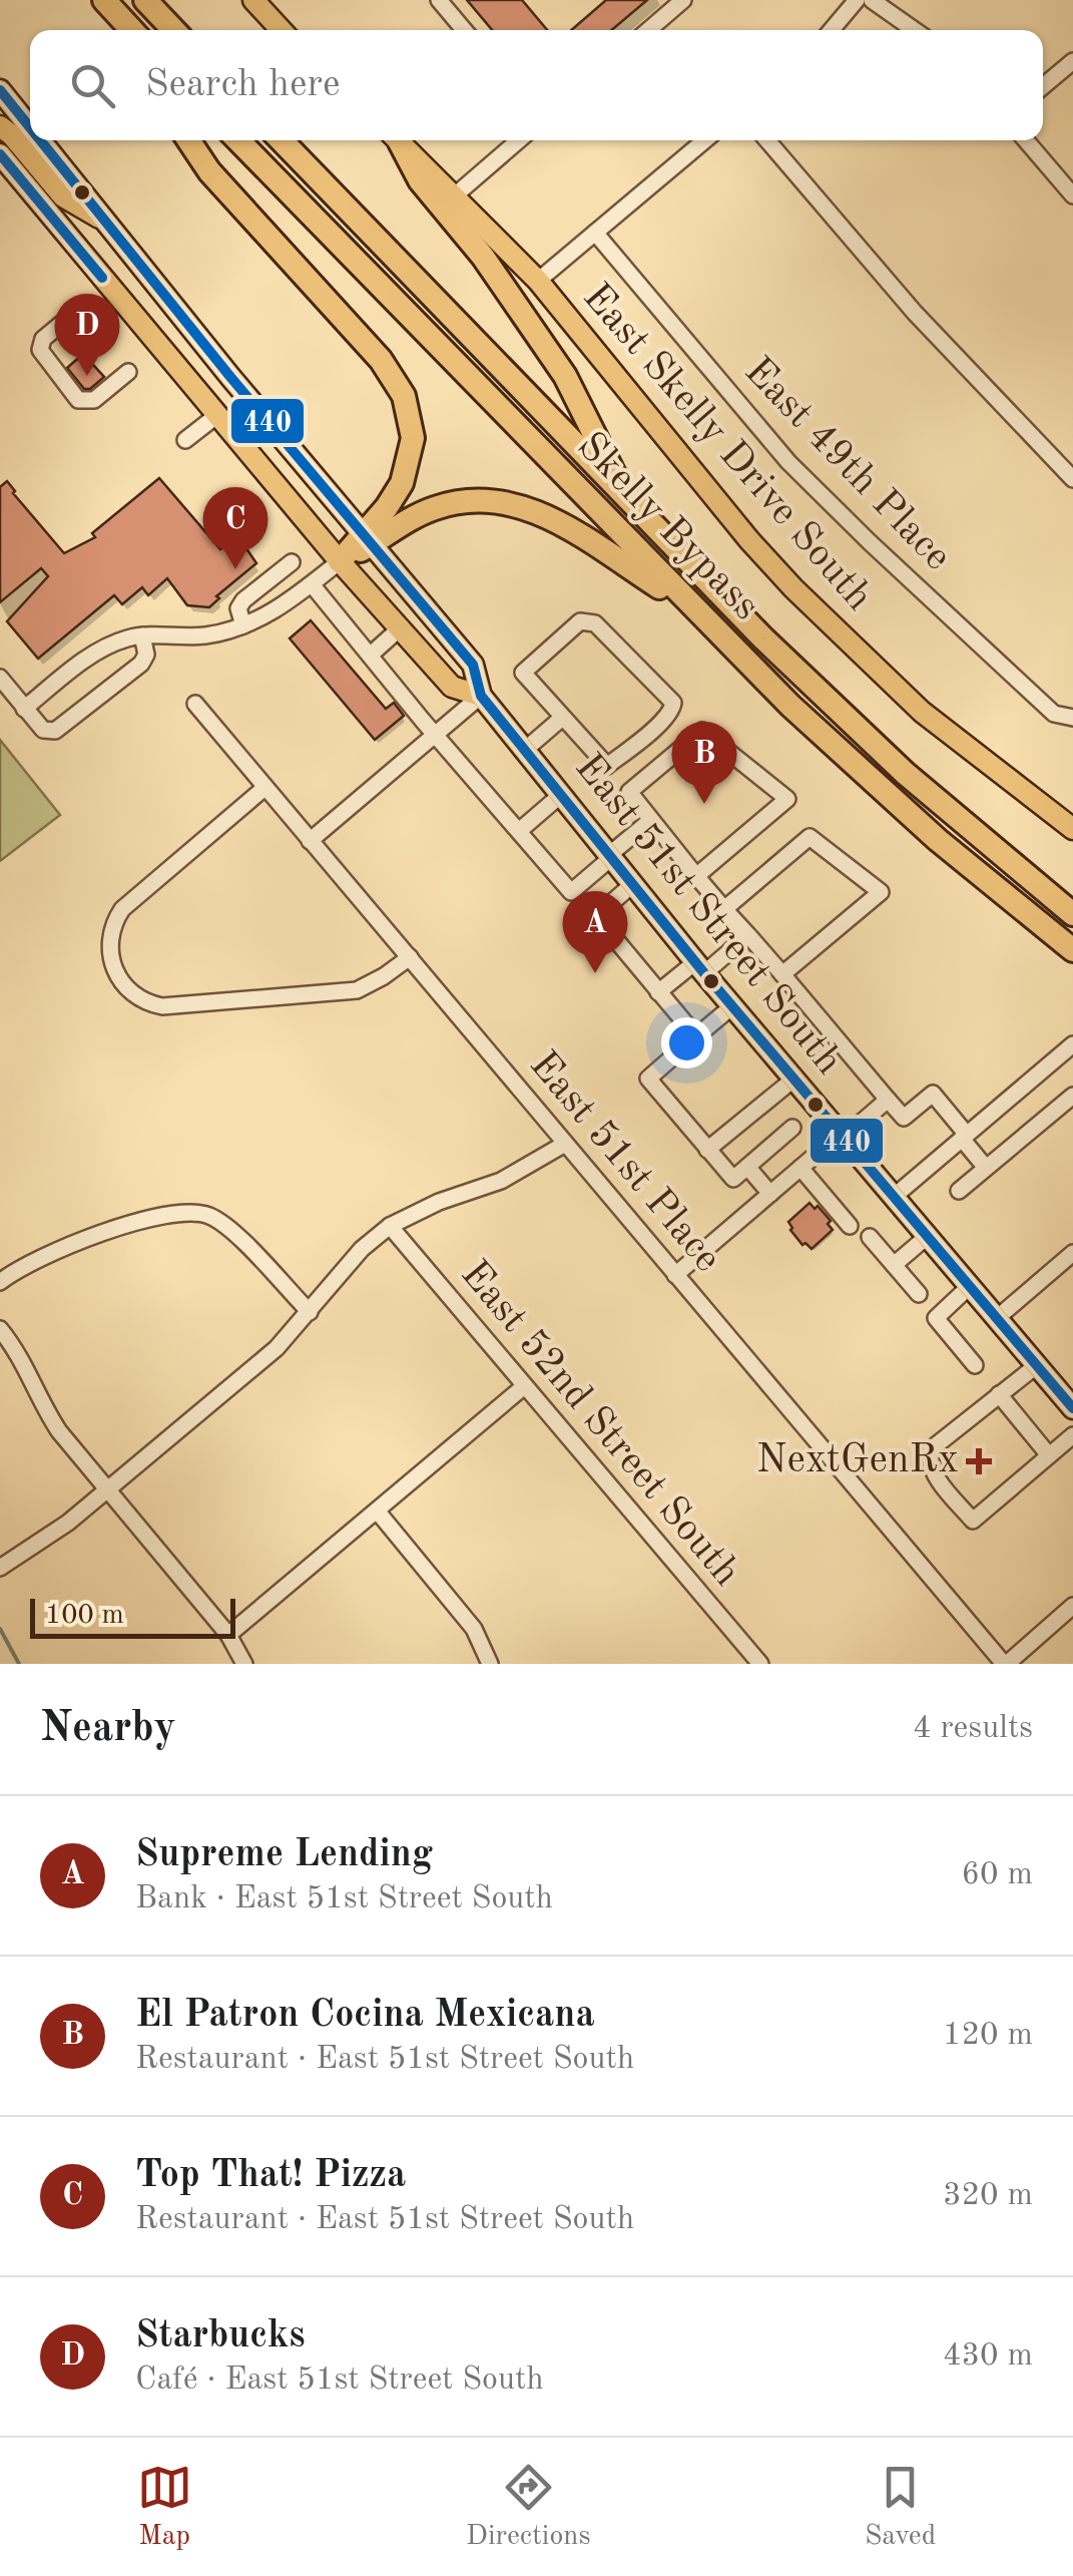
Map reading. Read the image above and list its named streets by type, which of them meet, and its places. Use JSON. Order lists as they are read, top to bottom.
{
  "streets": {
    "highway": ["Skelly Bypass"],
    "main road": ["East Skelly Drive South", "East 51st Street South"],
    "street": ["East 49th Place", "East 51st Place", "East 52nd Street South"]
  },
  "places": {
    "health": ["NextGenRx"]
  },
  "lines": ["transit line 440"],
  "scale_bar": "100 m",
  "page": {
    "search": "Search here",
    "pins": [
      "D",
      "C",
      "B",
      "A"
    ],
    "scale": "100 m",
    "heading": ["Nearby", "4 results"],
    "list": [
      {
        "mark": "A",
        "name": "Supreme Lending",
        "note": "Bank · East 51st Street South",
        "value": "60 m"
      },
      {
        "mark": "B",
        "name": "El Patron Cocina Mexicana",
        "note": "Restaurant · East 51st Street South",
        "value": "120 m"
      },
      {
        "mark": "C",
        "name": "Top That! Pizza",
        "note": "Restaurant · East 51st Street South",
        "value": "320 m"
      },
      {
        "mark": "D",
        "name": "Starbucks",
        "note": "Café · East 51st Street South",
        "value": "430 m"
      }
    ],
    "nav": ["Map", "Directions", "Saved"]
  }
}
